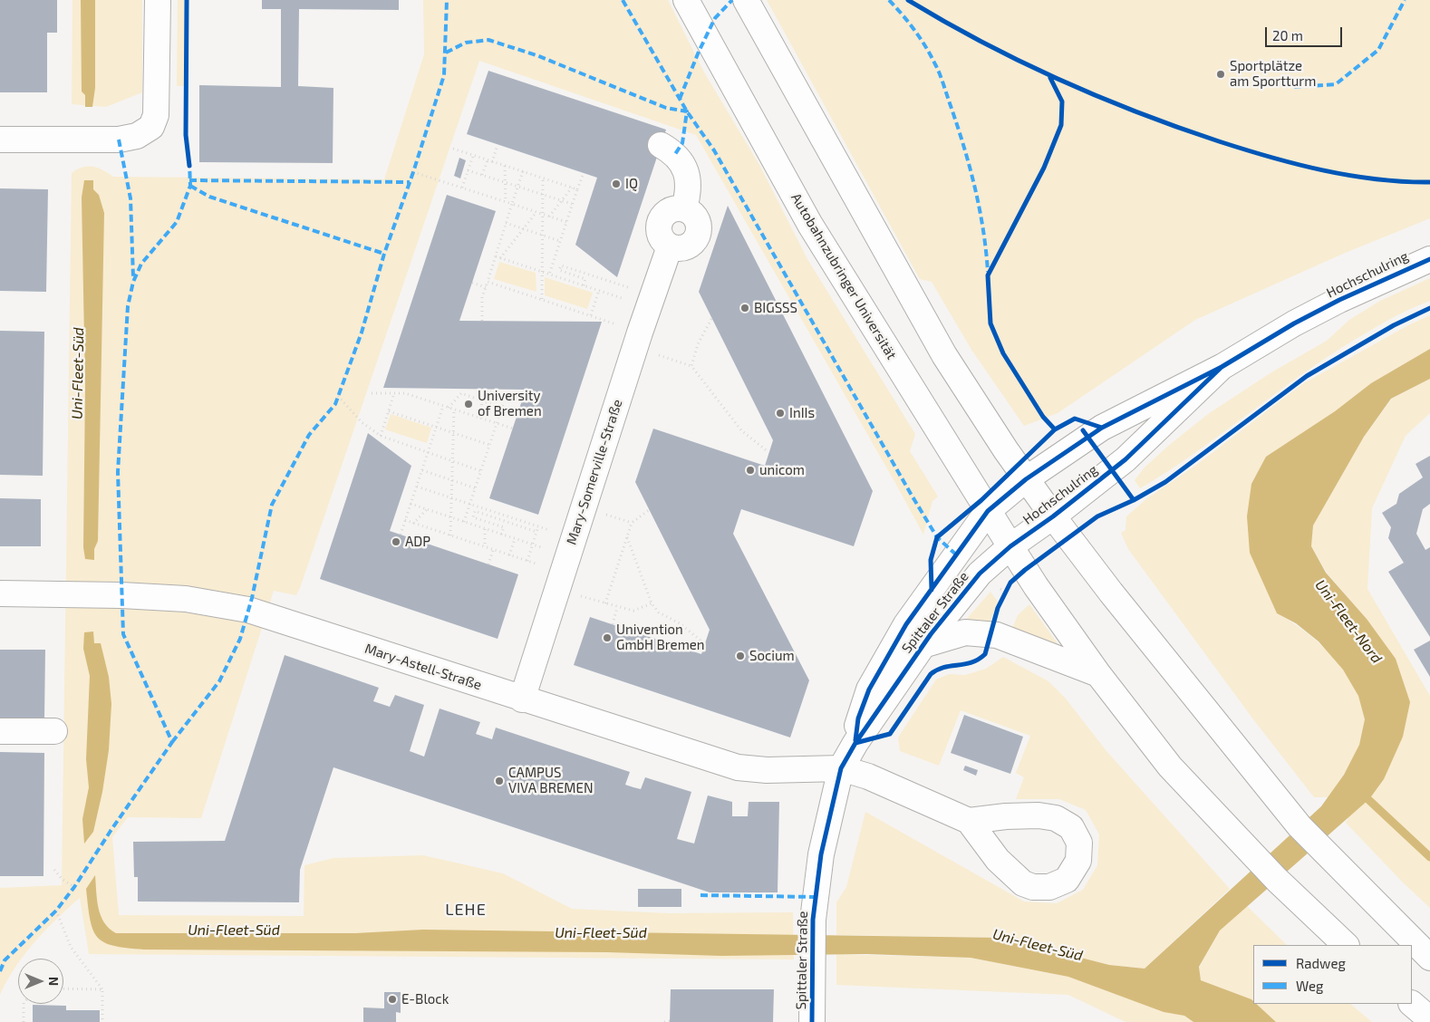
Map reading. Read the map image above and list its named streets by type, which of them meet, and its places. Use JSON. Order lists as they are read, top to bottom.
{
  "streets": {
    "main road": [
      "Hochschulring",
      "Autobahnzubringer Universität",
      "Mary-Somerville-Straße",
      "Spittaler Straße",
      "Mary-Astell-Straße"
    ]
  },
  "crossings": [
    ["Hochschulring", "Autobahnzubringer Universität"],
    ["Hochschulring", "Spittaler Straße"],
    ["Autobahnzubringer Universität", "Spittaler Straße"],
    ["Mary-Somerville-Straße", "Mary-Astell-Straße"],
    ["Spittaler Straße", "Mary-Astell-Straße"]
  ],
  "districts": ["LEHE"],
  "water": ["Uni-Fleet-Süd", "Uni-Fleet-Nord"],
  "places": [
    "Sportplätze am Sportturm",
    "IQ",
    "BIGSSS",
    "University of Bremen",
    "InIIs",
    "unicom",
    "ADP",
    "Univention GmbH Bremen",
    "Socium",
    "CAMPUS VIVA BREMEN",
    "E-Block"
  ],
  "legend": ["Radweg", "Weg"],
  "scale_bar": "20 m",
  "north": "right"
}
